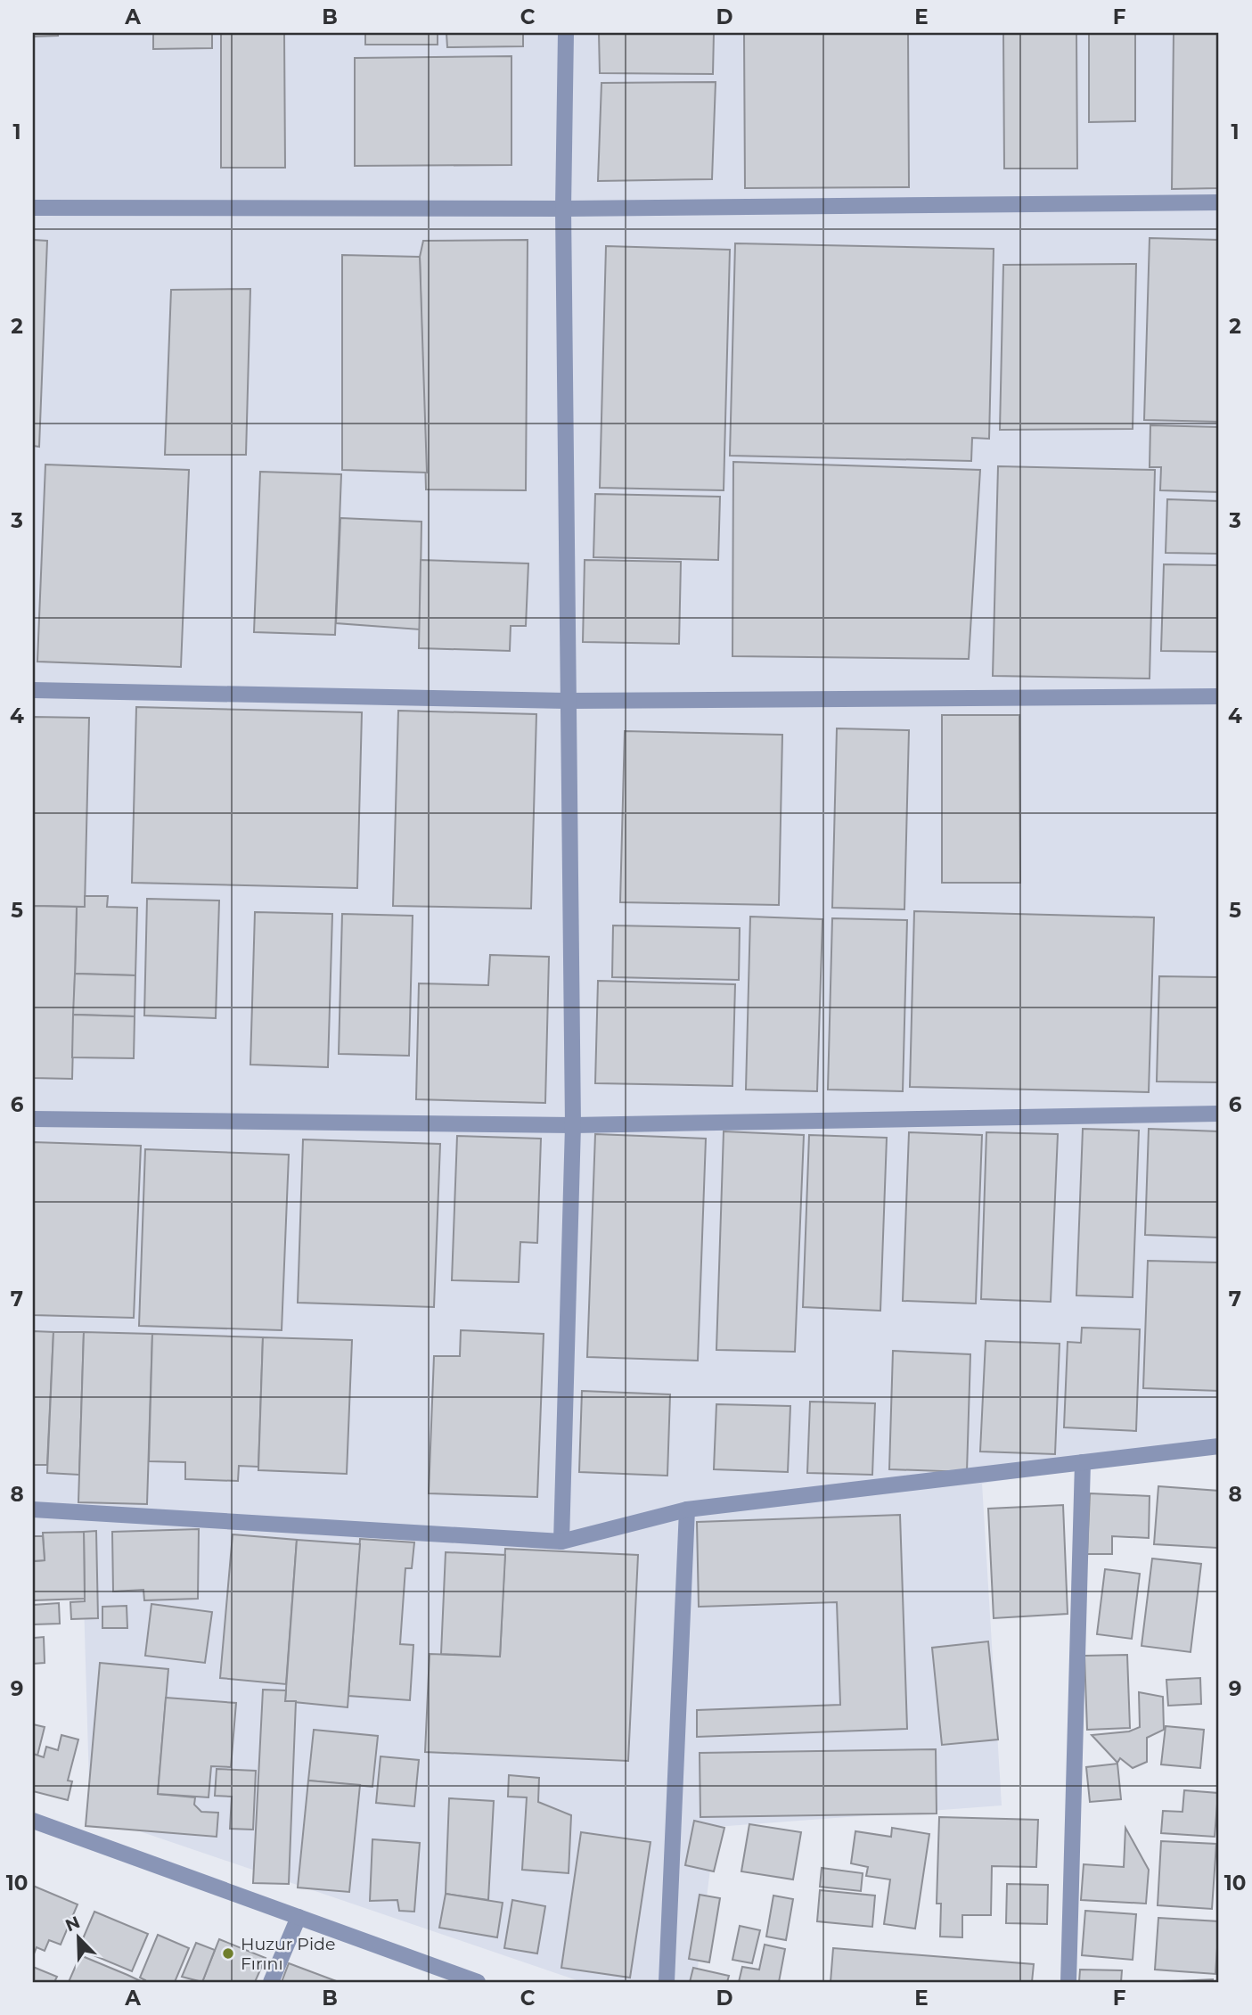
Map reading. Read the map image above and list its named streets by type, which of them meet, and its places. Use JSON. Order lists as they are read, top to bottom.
{
  "places": ["Huzur Pide Fırını"],
  "north": "top left",
  "grid": {
    "columns": [
      "A",
      "B",
      "C",
      "D",
      "E",
      "F"
    ],
    "rows": [
      "1",
      "2",
      "3",
      "4",
      "5",
      "6",
      "7",
      "8",
      "9",
      "10"
    ]
  }
}
